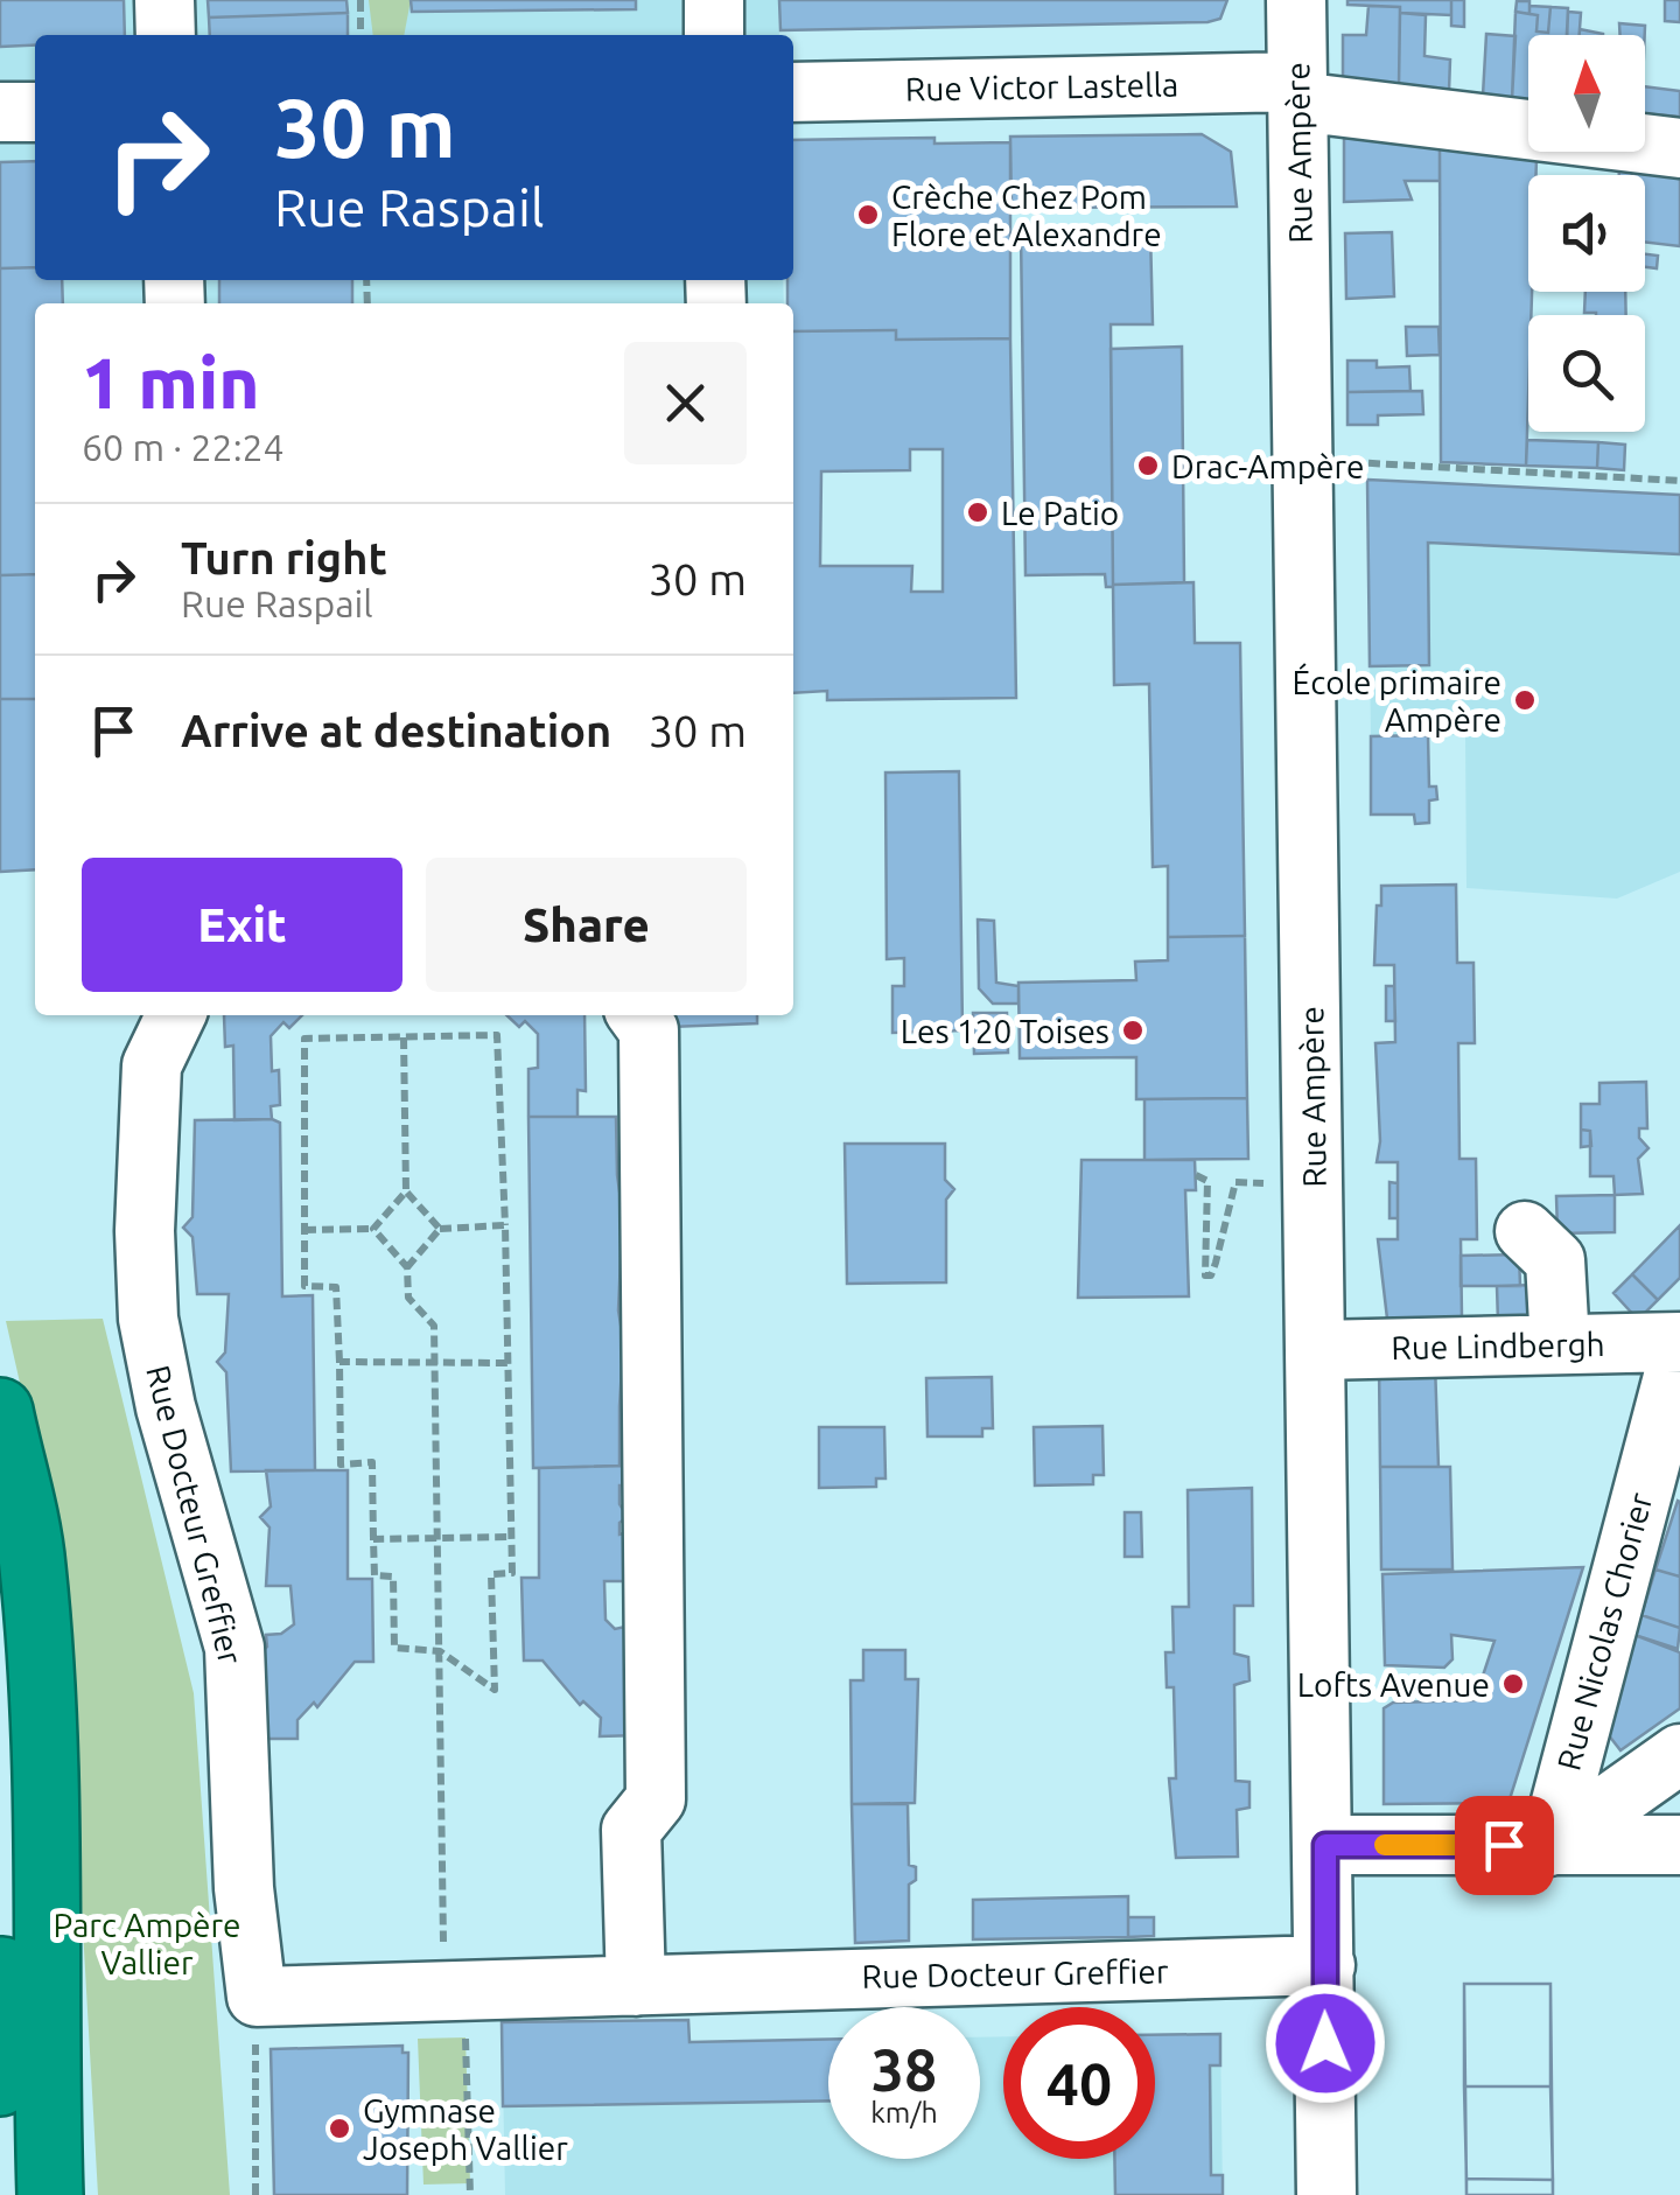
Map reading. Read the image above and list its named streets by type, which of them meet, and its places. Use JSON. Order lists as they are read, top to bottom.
{
  "streets": {
    "street": [
      "Rue Victor Lastella",
      "Rue Ampère",
      "Rue Lindbergh",
      "Rue Docteur Greffier",
      "Rue Nicolas Chorier"
    ]
  },
  "crossings": [
    ["Rue Victor Lastella", "Rue Ampère"],
    ["Rue Ampère", "Rue Lindbergh"],
    ["Rue Ampère", "Rue Docteur Greffier"],
    ["Rue Lindbergh", "Rue Nicolas Chorier"]
  ],
  "parks": ["Parc Ampère Vallier"],
  "places": [
    "Crèche Chez Pom Flore et Alexandre",
    "Drac-Ampère",
    "Le Patio",
    "École primaire Ampère",
    "Les 120 Toises",
    "Lofts Avenue",
    "Gymnase Joseph Vallier"
  ],
  "north": "top",
  "page": {
    "turn": ["30 m", "Rue Raspail"],
    "heading": ["1 min", "60 m · 22:24"],
    "list": [
      {
        "name": "Turn right",
        "note": "Rue Raspail",
        "value": "30 m"
      },
      {
        "name": "Arrive at destination",
        "value": "30 m"
      }
    ],
    "buttons": ["Exit", "Share"],
    "speed": "38 km/h",
    "limit": "40"
  }
}
